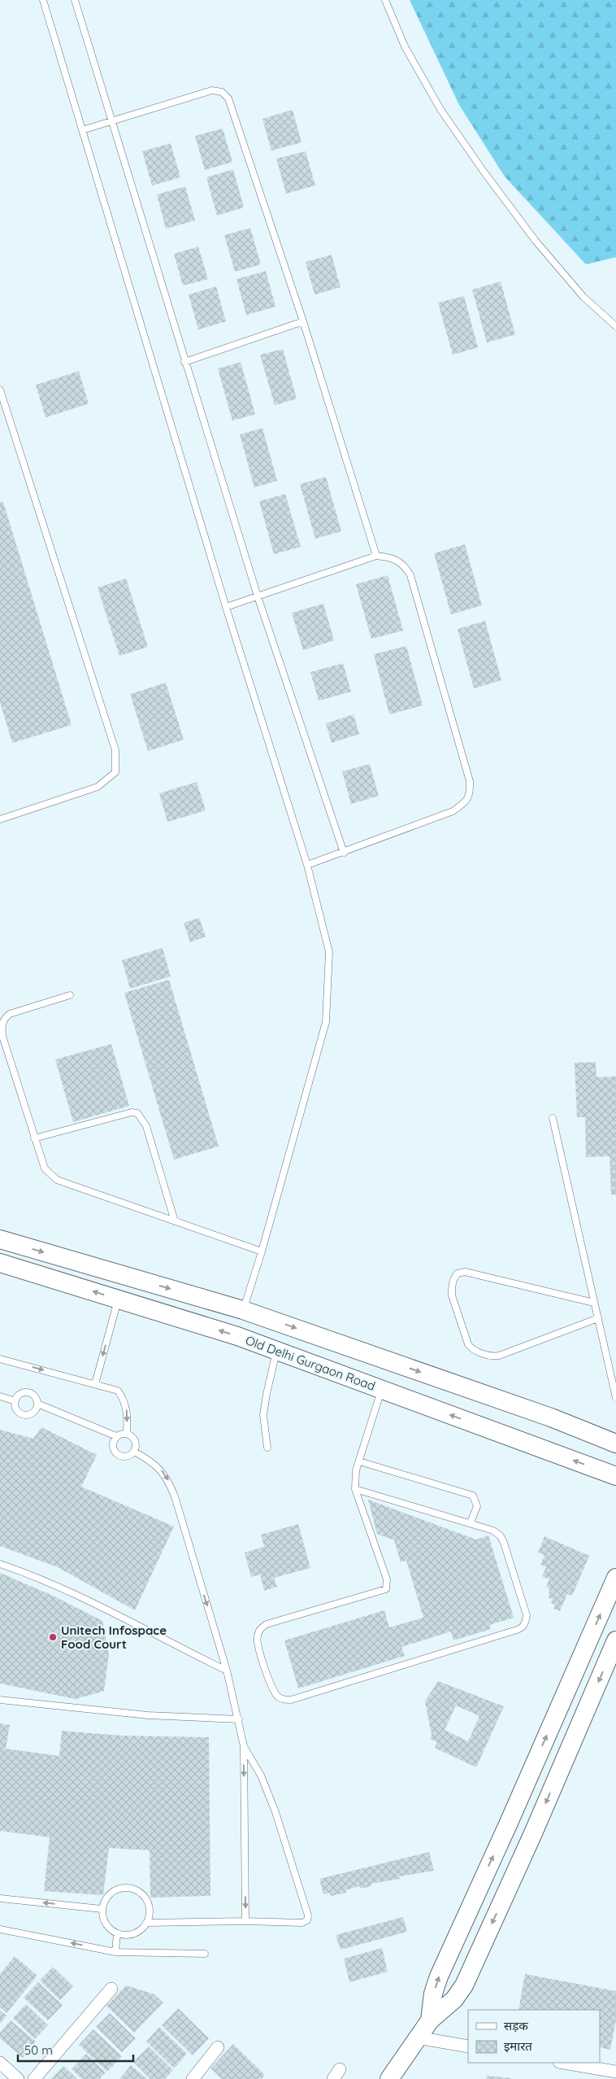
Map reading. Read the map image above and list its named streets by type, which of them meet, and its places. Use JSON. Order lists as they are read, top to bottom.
{
  "streets": {
    "main road": ["Old Delhi Gurgaon Road"]
  },
  "places": ["Unitech Infospace Food Court"],
  "legend": ["सड़क", "इमारत"],
  "scale_bar": "50 m"
}
